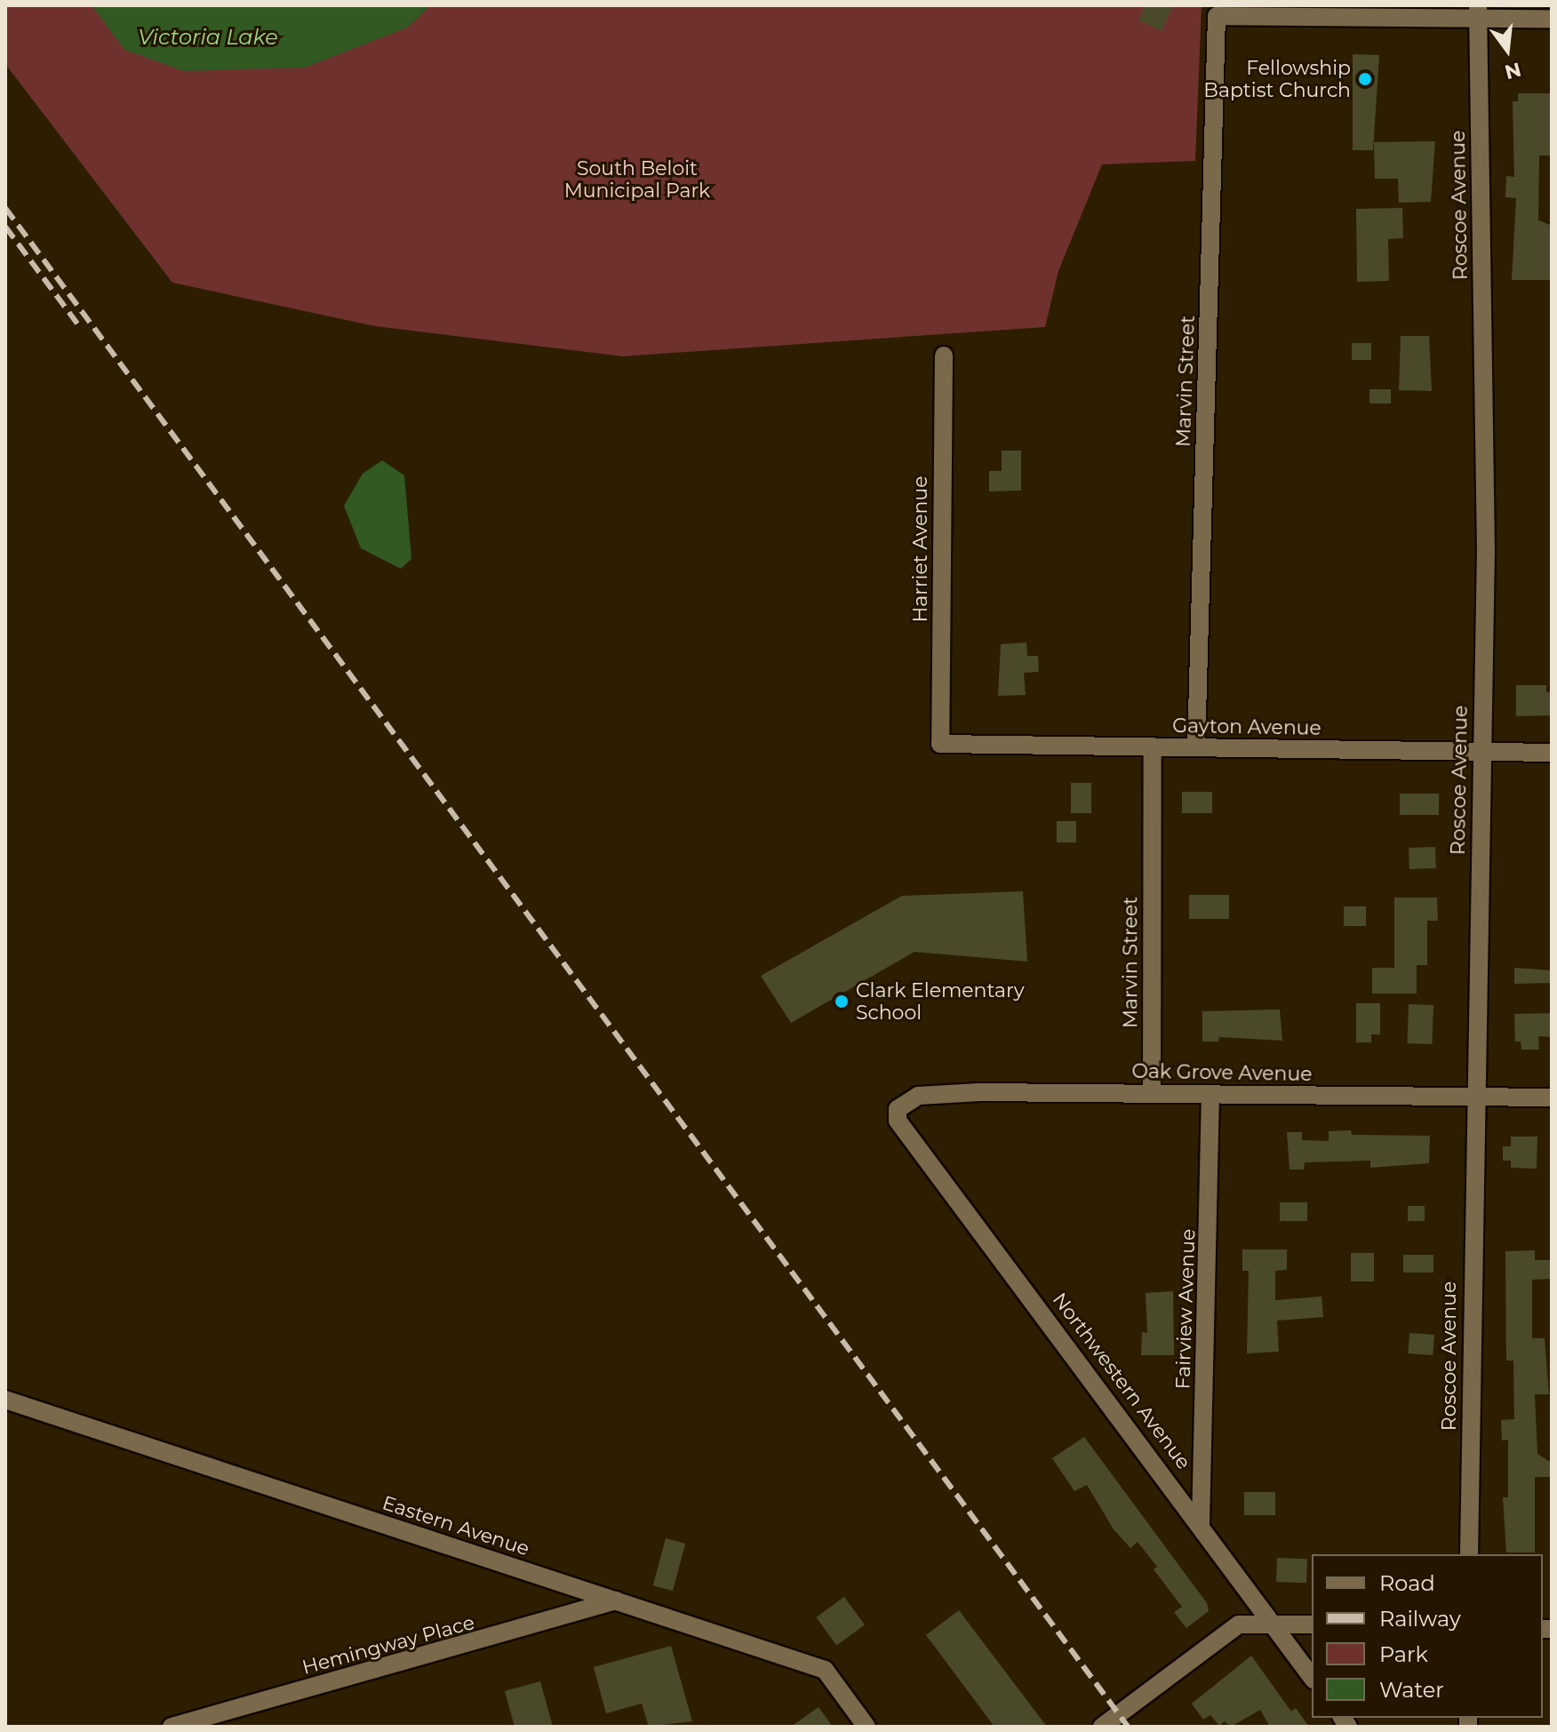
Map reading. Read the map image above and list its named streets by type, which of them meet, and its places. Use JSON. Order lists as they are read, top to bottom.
{
  "streets": {
    "street": [
      "Roscoe Avenue",
      "Marvin Street",
      "Harriet Avenue",
      "Gayton Avenue",
      "Oak Grove Avenue",
      "Fairview Avenue",
      "Northwestern Avenue",
      "Eastern Avenue",
      "Hemingway Place"
    ]
  },
  "crossings": [
    ["Roscoe Avenue", "Marvin Street"],
    ["Roscoe Avenue", "Gayton Avenue"],
    ["Roscoe Avenue", "Oak Grove Avenue"],
    ["Marvin Street", "Gayton Avenue"],
    ["Marvin Street", "Oak Grove Avenue"],
    ["Harriet Avenue", "Gayton Avenue"],
    ["Oak Grove Avenue", "Fairview Avenue"],
    ["Oak Grove Avenue", "Northwestern Avenue"],
    ["Fairview Avenue", "Northwestern Avenue"],
    ["Eastern Avenue", "Hemingway Place"]
  ],
  "water": ["Victoria Lake"],
  "parks": ["South Beloit Municipal Park"],
  "places": ["Fellowship Baptist Church", "Clark Elementary School"],
  "legend": [
    "Road",
    "Railway",
    "Park",
    "Water"
  ],
  "north": "bottom"
}
